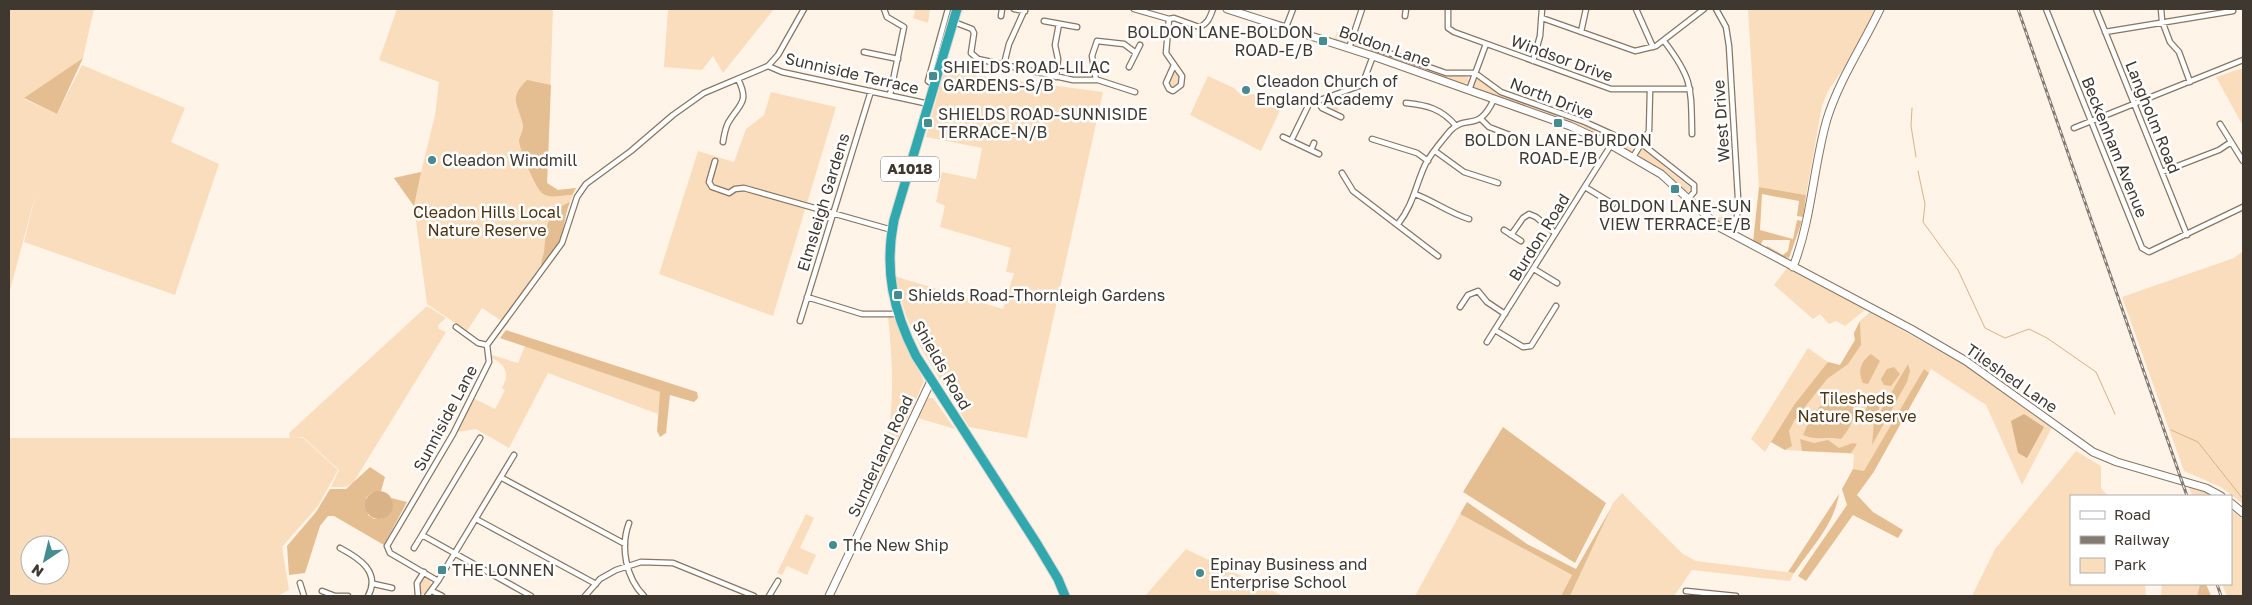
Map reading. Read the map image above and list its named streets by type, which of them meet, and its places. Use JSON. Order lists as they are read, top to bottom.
{
  "streets": {
    "highway": ["A1018", "Shields Road"],
    "street": [
      "Boldon Lane",
      "Windsor Drive",
      "Sunniside Terrace",
      "North Drive",
      "Langholm Road",
      "West Drive",
      "Beckenham Avenue",
      "Elmsleigh Gardens",
      "Burdon Road",
      "Tileshed Lane",
      "Sunniside Lane",
      "Sunderland Road"
    ]
  },
  "crossings": [
    ["Boldon Lane", "North Drive"],
    ["Boldon Lane", "Burdon Road"],
    ["Boldon Lane", "Tileshed Lane"],
    ["Sunniside Terrace", "Elmsleigh Gardens"],
    ["Sunniside Terrace", "Shields Road"],
    ["North Drive", "Tileshed Lane"],
    ["Langholm Road", "Beckenham Avenue"],
    ["West Drive", "Tileshed Lane"],
    ["Shields Road", "Sunderland Road"]
  ],
  "parks": ["Cleadon Hills Local Nature Reserve", "Tilesheds Nature Reserve"],
  "places": {
    "transit": [
      "BOLDON LANE-BOLDON ROAD-E/B",
      "SHIELDS ROAD-LILAC GARDENS-S/B",
      "SHIELDS ROAD-SUNNISIDE TERRACE-N/B",
      "BOLDON LANE-BURDON ROAD-E/B",
      "BOLDON LANE-SUN VIEW TERRACE-E/B",
      "Shields Road-Thornleigh Gardens",
      "THE LONNEN"
    ],
    "other": [
      "Cleadon Church of England Academy",
      "Cleadon Windmill",
      "The New Ship",
      "Epinay Business and Enterprise School"
    ]
  },
  "legend": ["Road", "Railway", "Park"],
  "north": "bottom left"
}
